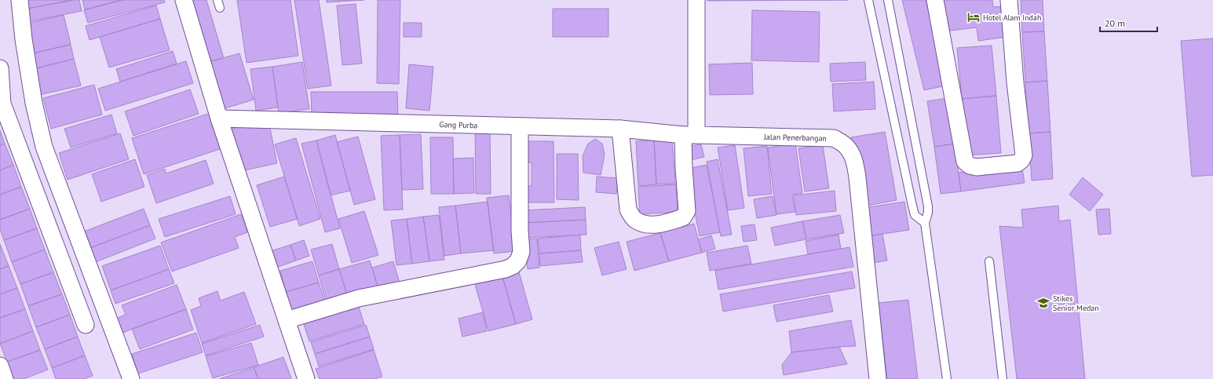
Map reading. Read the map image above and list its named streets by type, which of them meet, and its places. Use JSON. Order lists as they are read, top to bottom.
{
  "streets": {
    "street": ["Gang Purba", "Jalan Penerbangan"]
  },
  "crossings": [
    ["Gang Purba", "Jalan Penerbangan"]
  ],
  "places": {
    "hotel": ["Hotel Alam Indah"],
    "school or university": ["Stikes Senior Medan"]
  },
  "scale_bar": "20 m"
}
